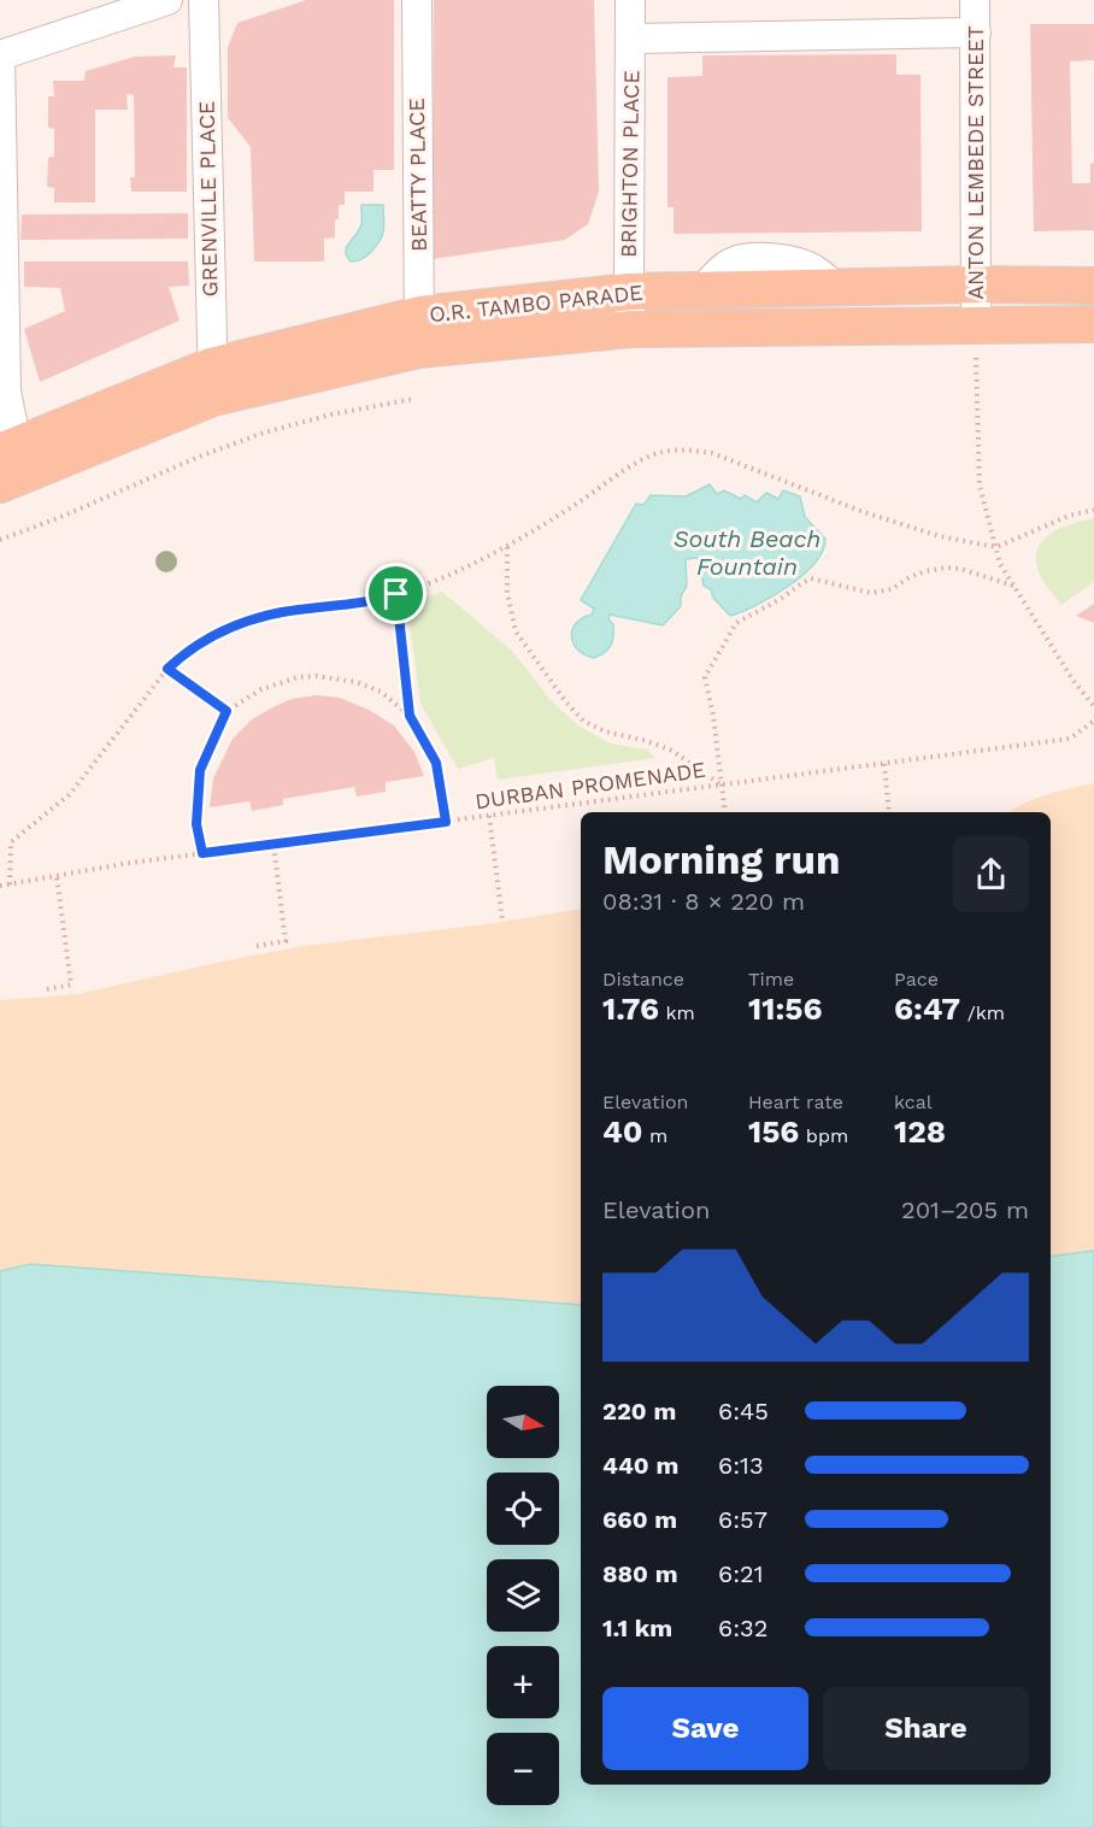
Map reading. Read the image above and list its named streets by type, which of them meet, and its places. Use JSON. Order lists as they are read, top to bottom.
{
  "streets": {
    "main road": ["O.R. TAMBO PARADE"],
    "street": [
      "ANTON LEMBEDE STREET",
      "BRIGHTON PLACE",
      "BEATTY PLACE",
      "GRENVILLE PLACE"
    ],
    "path": ["DURBAN PROMENADE"]
  },
  "crossings": [
    ["ANTON LEMBEDE STREET", "O.R. TAMBO PARADE"],
    ["BRIGHTON PLACE", "O.R. TAMBO PARADE"],
    ["BEATTY PLACE", "O.R. TAMBO PARADE"],
    ["GRENVILLE PLACE", "O.R. TAMBO PARADE"]
  ],
  "water": ["South Beach Fountain"],
  "north": "right",
  "page": {
    "heading": ["Morning run", "08:31 · 8 × 220 m"],
    "stats": [
      ["Distance", "1.76 km"],
      ["Time", "11:56"],
      ["Pace", "6:47 /km"],
      ["Elevation", "40 m"],
      ["Heart rate", "156 bpm"],
      ["kcal", "128"]
    ],
    "chart": ["Elevation", "201–205 m"],
    "list": [
      {
        "name": "220 m",
        "note": "6:45"
      },
      {
        "name": "440 m",
        "note": "6:13"
      },
      {
        "name": "660 m",
        "note": "6:57"
      },
      {
        "name": "880 m",
        "note": "6:21"
      },
      {
        "name": "1.1 km",
        "note": "6:32"
      }
    ],
    "map_buttons": ["+", "−"],
    "buttons": ["Save", "Share"]
  }
}
